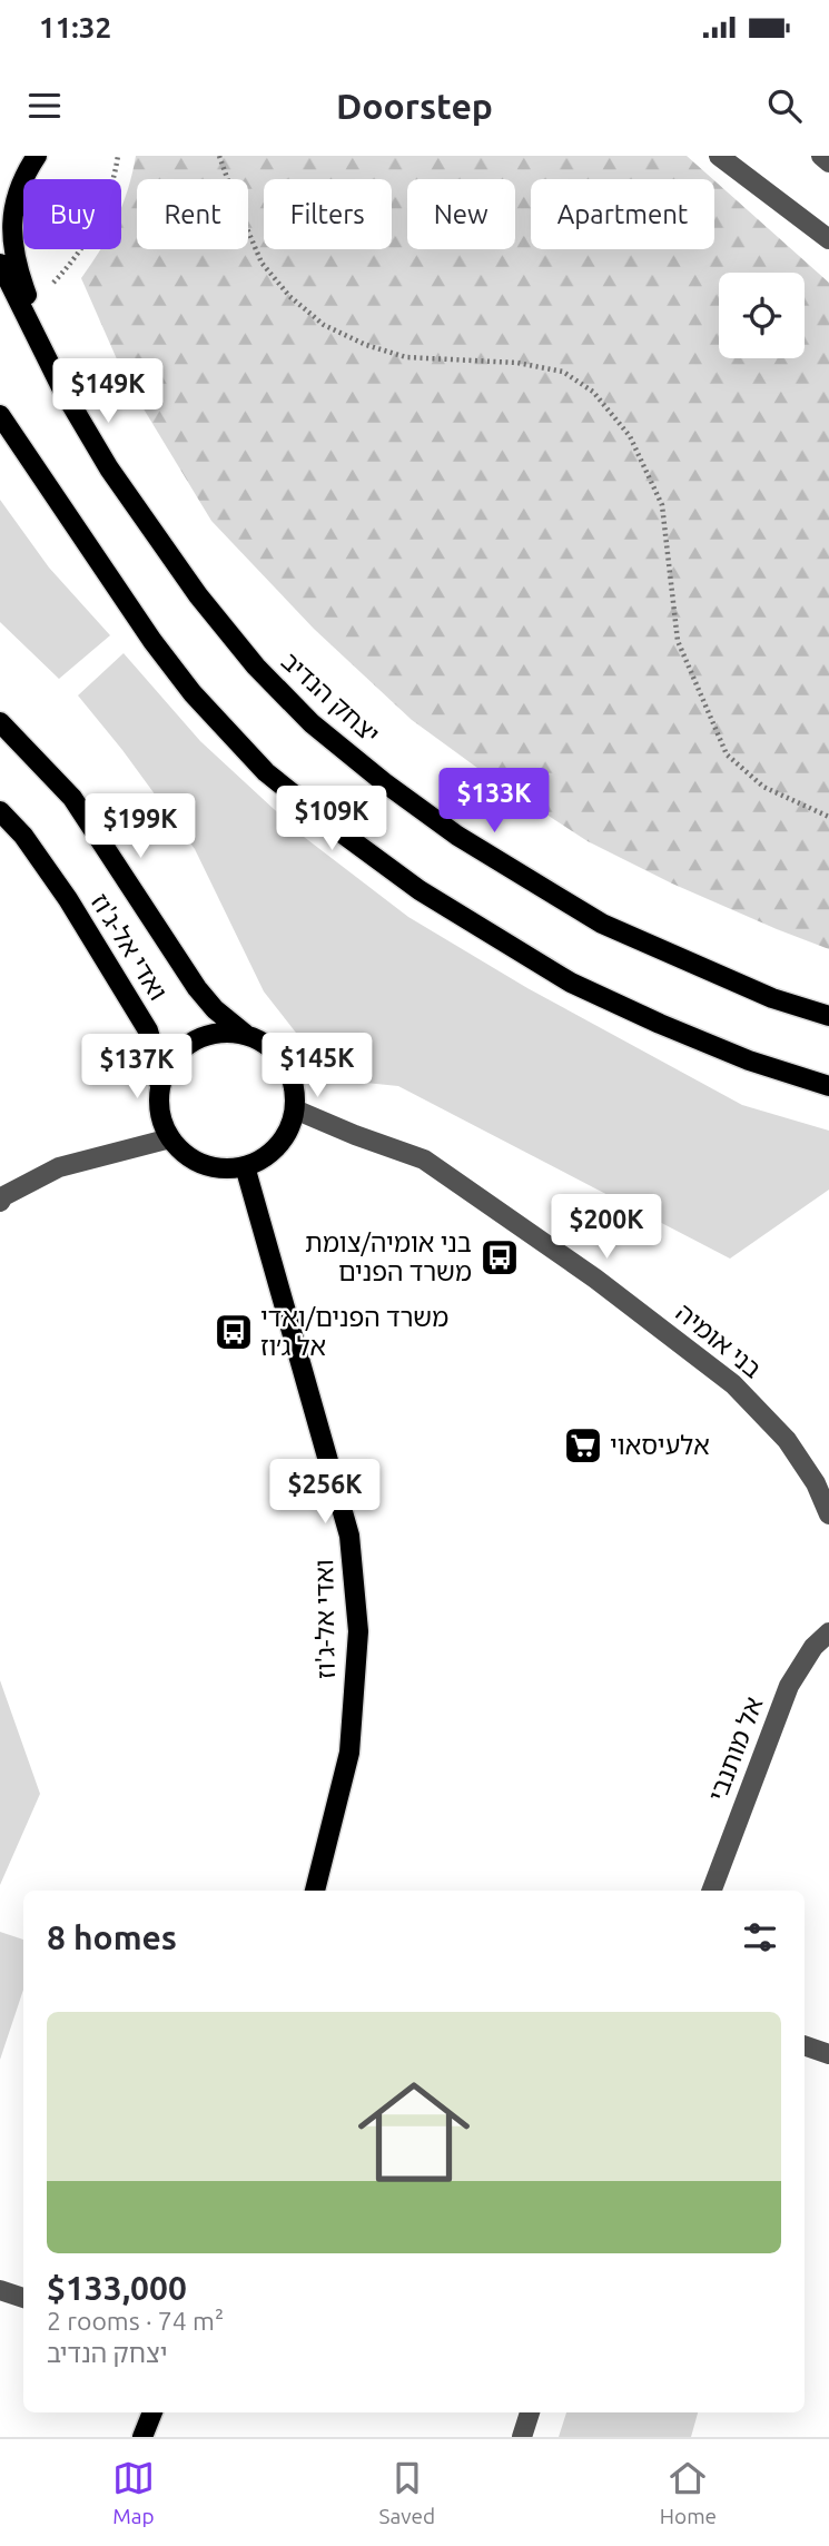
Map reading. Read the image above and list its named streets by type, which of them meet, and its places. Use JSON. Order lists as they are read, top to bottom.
{
  "streets": {
    "main road": ["יצחק הנדיב", "ואדי אל-ג'וז"],
    "street": ["בני אומיה", "אל מותנבי"]
  },
  "crossings": [
    ["ואדי אל-ג'וז", "בני אומיה"]
  ],
  "places": {
    "bus stop": ["בני אומיה/צומת משרד הפנים", "משרד הפנים/ואדי אל ג׳וז"],
    "supermarket": ["אלעיסאוי"]
  },
  "page": {
    "status": "11:32",
    "header": "Doorstep",
    "chip": [
      "Buy",
      "Rent",
      "Filters",
      "New",
      "Apartment"
    ],
    "price": [
      "$149K",
      "$133K",
      "$109K",
      "$199K",
      "$145K",
      "$137K",
      "$200K",
      "$256K"
    ],
    "heading": "8 homes",
    "list": [
      {
        "name": "$133,000",
        "note": "2 rooms · 74 m² · יצחק הנדיב"
      }
    ],
    "tabs": ["Map", "Saved", "Home"]
  }
}
